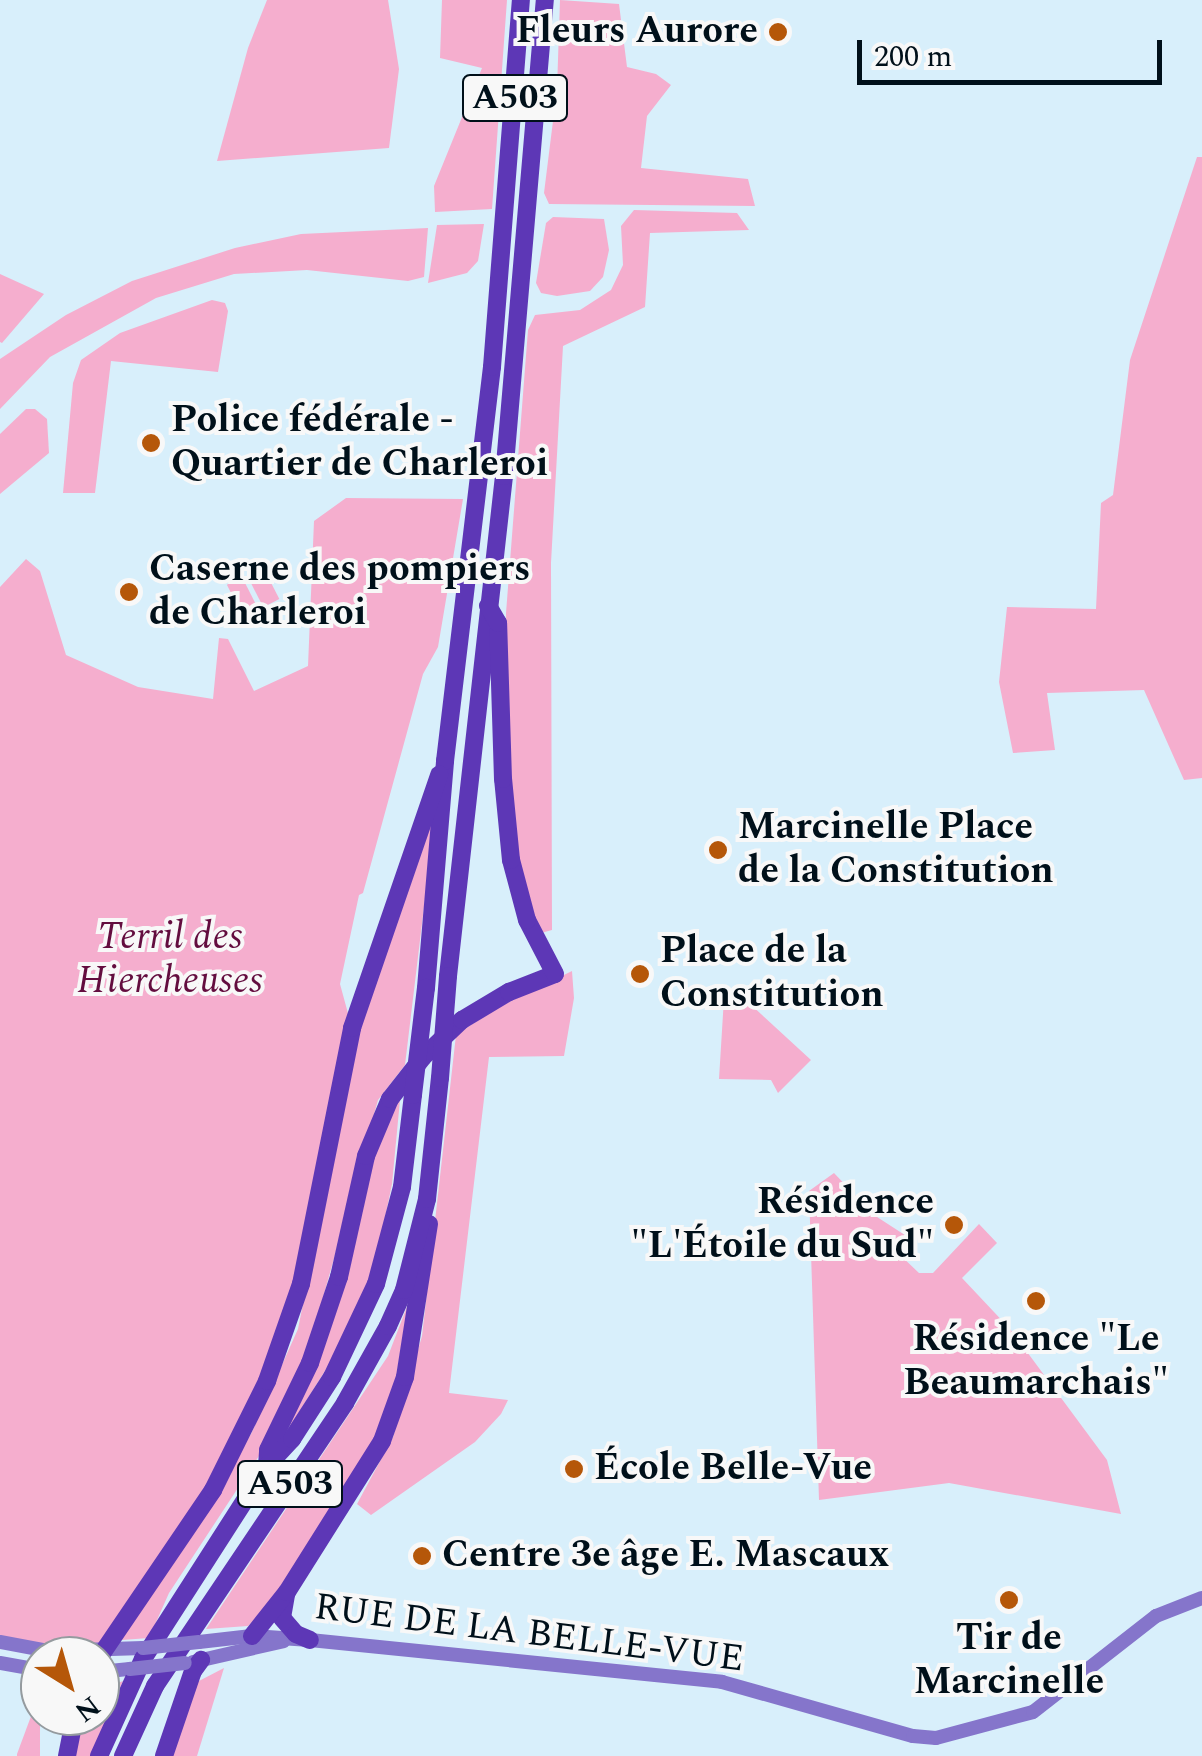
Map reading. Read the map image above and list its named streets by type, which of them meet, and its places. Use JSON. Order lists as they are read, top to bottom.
{
  "streets": {
    "highway": ["A503"],
    "street": ["RUE DE LA BELLE-VUE"]
  },
  "parks": ["Terril des Hiercheuses"],
  "places": [
    "Fleurs Aurore",
    "Police fédérale - Quartier de Charleroi",
    "Caserne des pompiers de Charleroi",
    "Marcinelle Place de la Constitution",
    "Place de la Constitution",
    "Résidence \"L'Étoile du Sud\"",
    "Résidence \"Le Beaumarchais\"",
    "École Belle-Vue",
    "Centre 3e âge E. Mascaux",
    "Tir de Marcinelle"
  ],
  "scale_bar": "200 m",
  "north": "bottom right"
}
